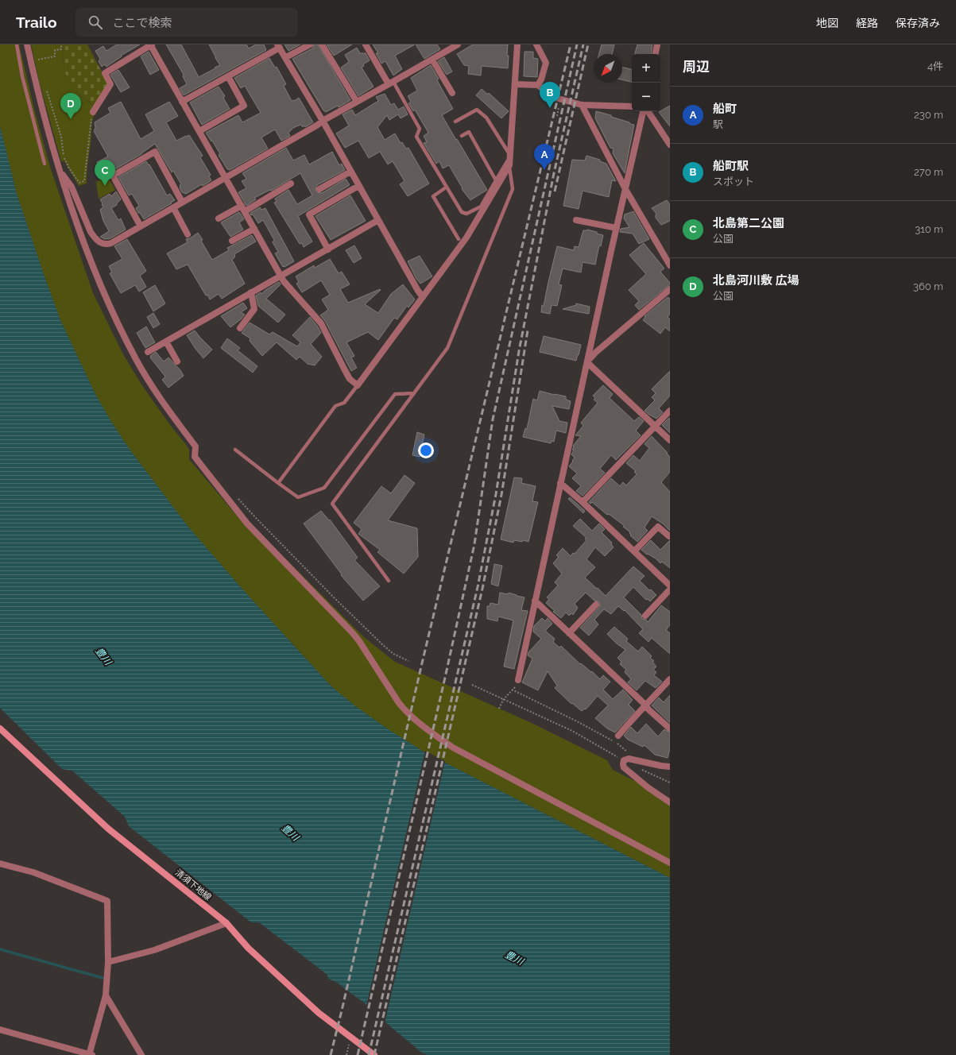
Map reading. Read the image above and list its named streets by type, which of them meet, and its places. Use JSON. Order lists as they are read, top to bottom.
{
  "streets": {
    "main road": ["清須下地線"]
  },
  "water": ["豊川"],
  "north": "bottom left",
  "page": {
    "header": "Trailo",
    "search": "ここで検索",
    "nav": ["地図", "経路", "保存済み"],
    "heading": ["周辺", "4件"],
    "map_buttons": ["+", "−"],
    "pins": [
      "B",
      "D",
      "A",
      "C"
    ],
    "list": [
      {
        "mark": "A",
        "name": "船町",
        "note": "駅",
        "value": "230 m"
      },
      {
        "mark": "B",
        "name": "船町駅",
        "note": "スポット",
        "value": "270 m"
      },
      {
        "mark": "C",
        "name": "北島第二公園",
        "note": "公園",
        "value": "310 m"
      },
      {
        "mark": "D",
        "name": "北島河川敷 広場",
        "note": "公園",
        "value": "360 m"
      }
    ]
  }
}
